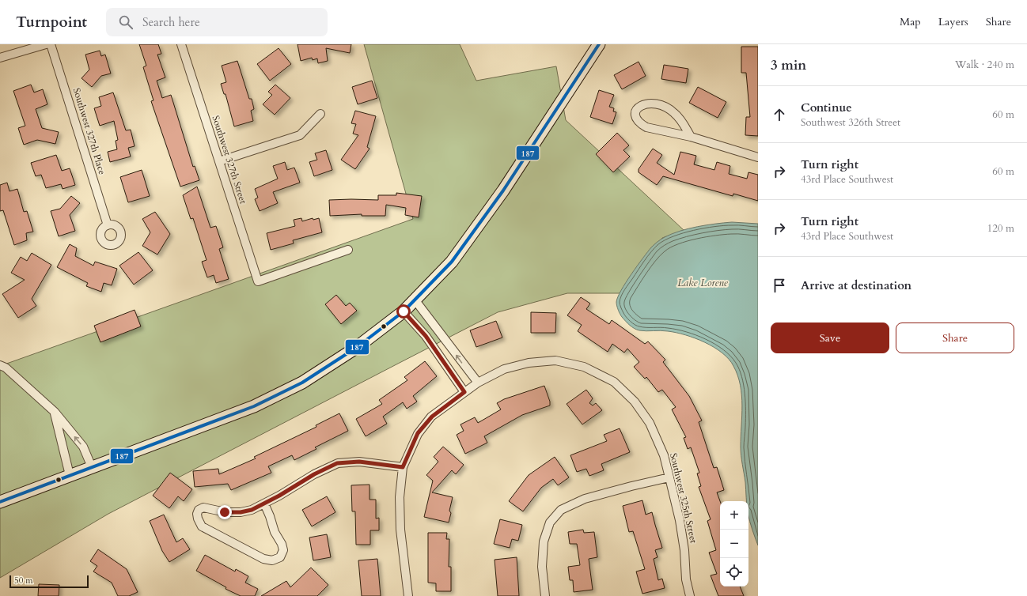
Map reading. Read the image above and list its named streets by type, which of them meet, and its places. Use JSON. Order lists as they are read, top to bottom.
{
  "streets": {
    "street": ["Southwest 327th Place", "Southwest 327th Street", "Southwest 325th Street"]
  },
  "water": ["Lake Lorene"],
  "lines": ["transit line 187"],
  "scale_bar": "50 m",
  "page": {
    "header": "Turnpoint",
    "search": "Search here",
    "nav": ["Map", "Layers", "Share"],
    "heading": ["3 min", "Walk · 240 m"],
    "list": [
      ["Continue", "Southwest 326th Street", "60 m"],
      ["Turn right", "43rd Place Southwest", "60 m"],
      ["Turn right", "43rd Place Southwest", "120 m"],
      "Arrive at destination"
    ],
    "buttons": ["Save", "Share"],
    "map_buttons": ["+", "−"],
    "scale": "50 m"
  }
}
